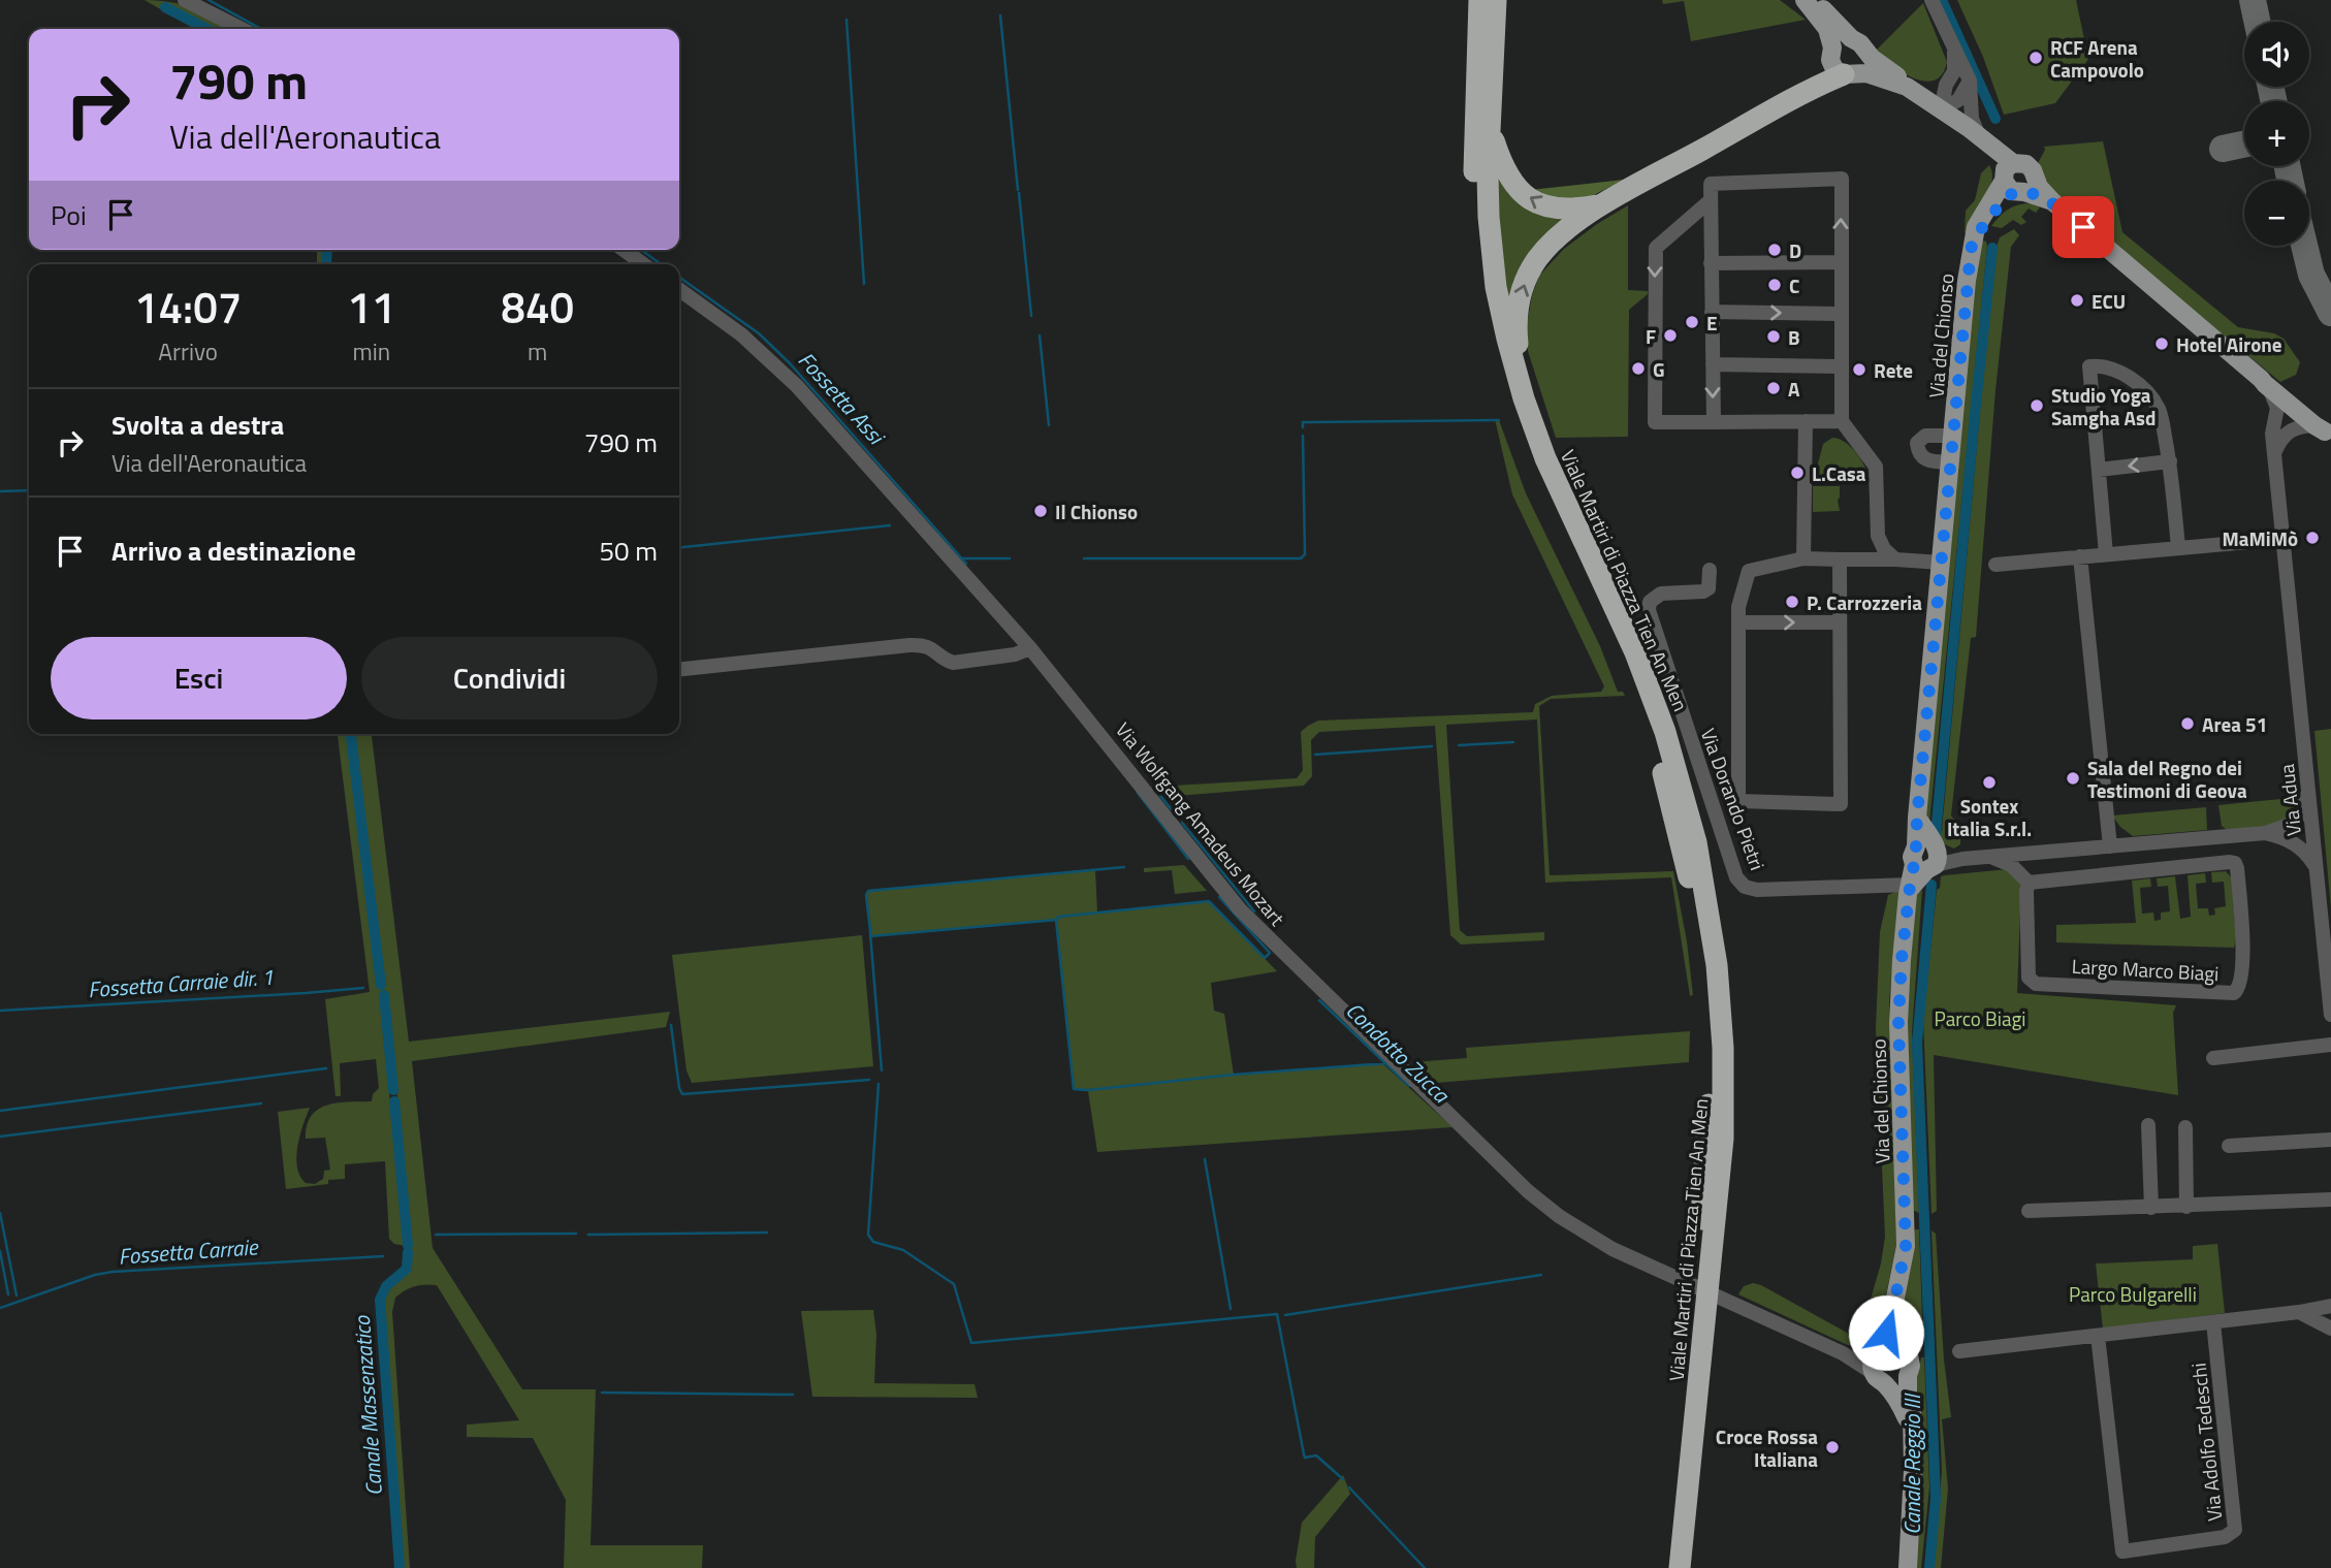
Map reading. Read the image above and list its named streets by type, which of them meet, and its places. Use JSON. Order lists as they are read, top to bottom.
{
  "streets": {
    "highway": ["Viale Martiri di Piazza Tien An Men"],
    "main road": ["Via del Chionso"],
    "street": [
      "Via Dorando Pietri",
      "Via Adua",
      "Via Wolfgang Amadeus Mozart",
      "Largo Marco Biagi",
      "Via Adolfo Tedeschi"
    ]
  },
  "crossings": [
    ["Via del Chionso", "Via Dorando Pietri"],
    ["Via del Chionso", "Via Wolfgang Amadeus Mozart"]
  ],
  "water": [
    "Fossetta Assi",
    "Fossetta Carraie dir. 1",
    "Condotto Zucca",
    "Fossetta Carraie",
    "Canale Massenzatico",
    "Canale Reggio III"
  ],
  "parks": ["Parco Biagi", "Parco Bulgarelli"],
  "places": [
    "RCF Arena Campovolo",
    "D",
    "C",
    "ECU",
    "E",
    "F",
    "B",
    "Hotel Airone",
    "G",
    "Rete",
    "A",
    "Studio Yoga Samgha Asd",
    "L.Casa",
    "Il Chionso",
    "MaMiMò",
    "P. Carrozzeria",
    "Area 51",
    "Sala del Regno dei Testimoni di Geova",
    "Sontex Italia S.r.l.",
    "Croce Rossa Italiana"
  ],
  "page": {
    "map_buttons": ["+", "−"],
    "turn": ["790 m", "Via dell'Aeronautica"],
    "then": "Poi",
    "eta": [
      "14:07",
      "Arrivo",
      "11",
      "min",
      "840",
      "m"
    ],
    "list": [
      {
        "name": "Svolta a destra",
        "note": "Via dell'Aeronautica",
        "value": "790 m"
      },
      {
        "name": "Arrivo a destinazione",
        "value": "50 m"
      }
    ],
    "buttons": ["Esci", "Condividi"]
  }
}
